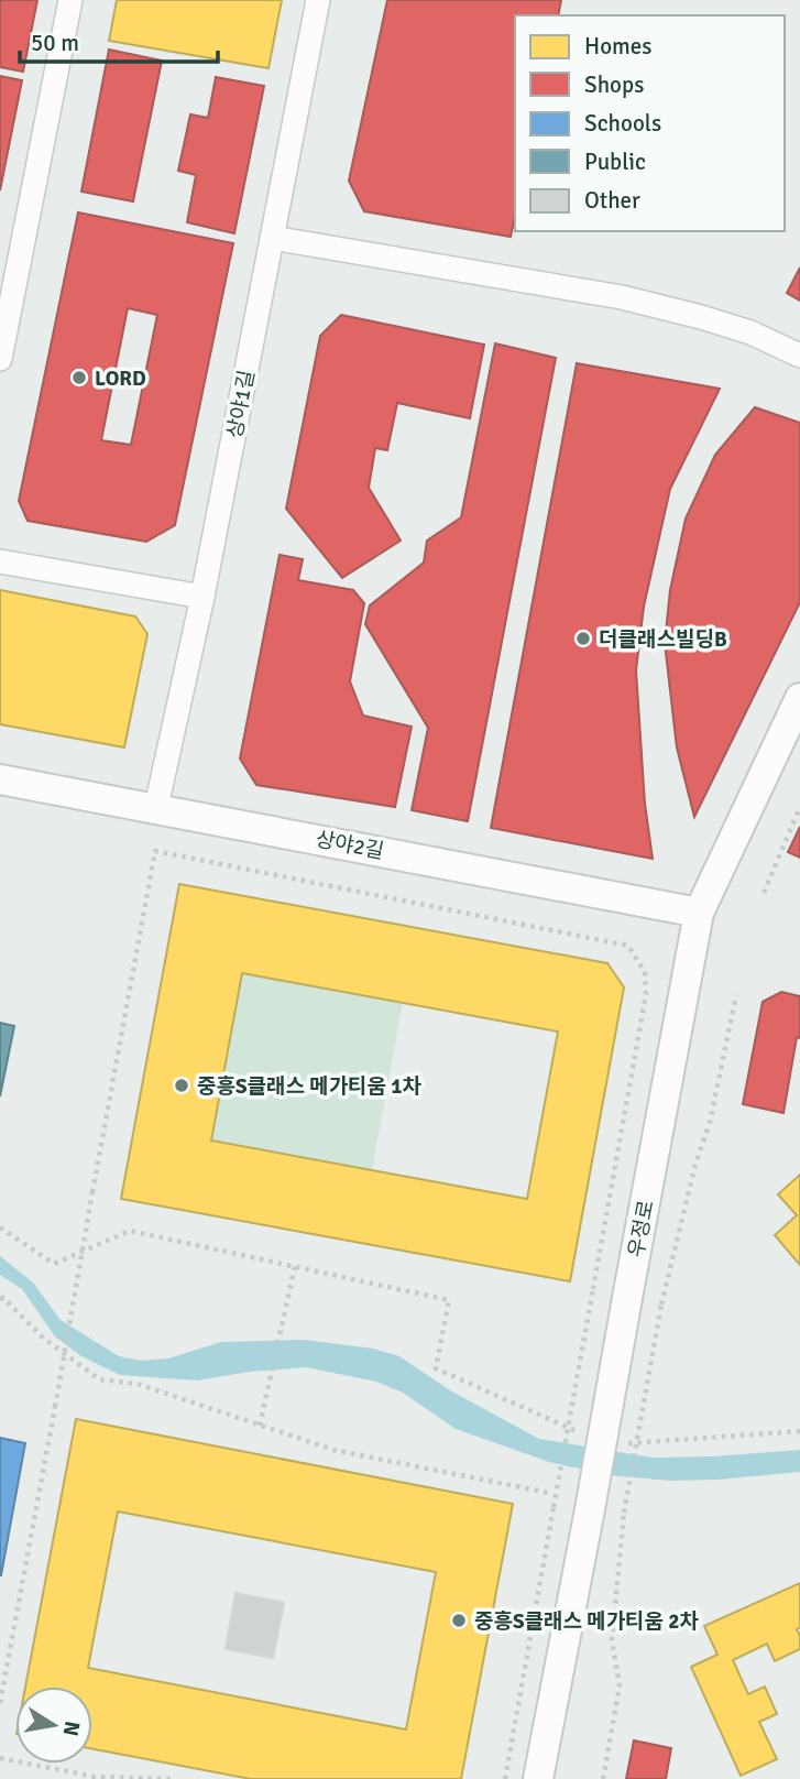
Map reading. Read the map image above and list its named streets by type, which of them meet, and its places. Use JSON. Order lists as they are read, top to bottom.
{
  "streets": {
    "street": ["상야1길", "상야2길", "우정로"]
  },
  "crossings": [
    ["상야1길", "상야2길"],
    ["상야2길", "우정로"]
  ],
  "places": [
    "LORD",
    "더클래스빌딩B",
    "중흥S클래스 메가티움 1차",
    "중흥S클래스 메가티움 2차"
  ],
  "legend": [
    "Homes",
    "Shops",
    "Schools",
    "Public",
    "Other"
  ],
  "scale_bar": "50 m",
  "north": "right"
}
